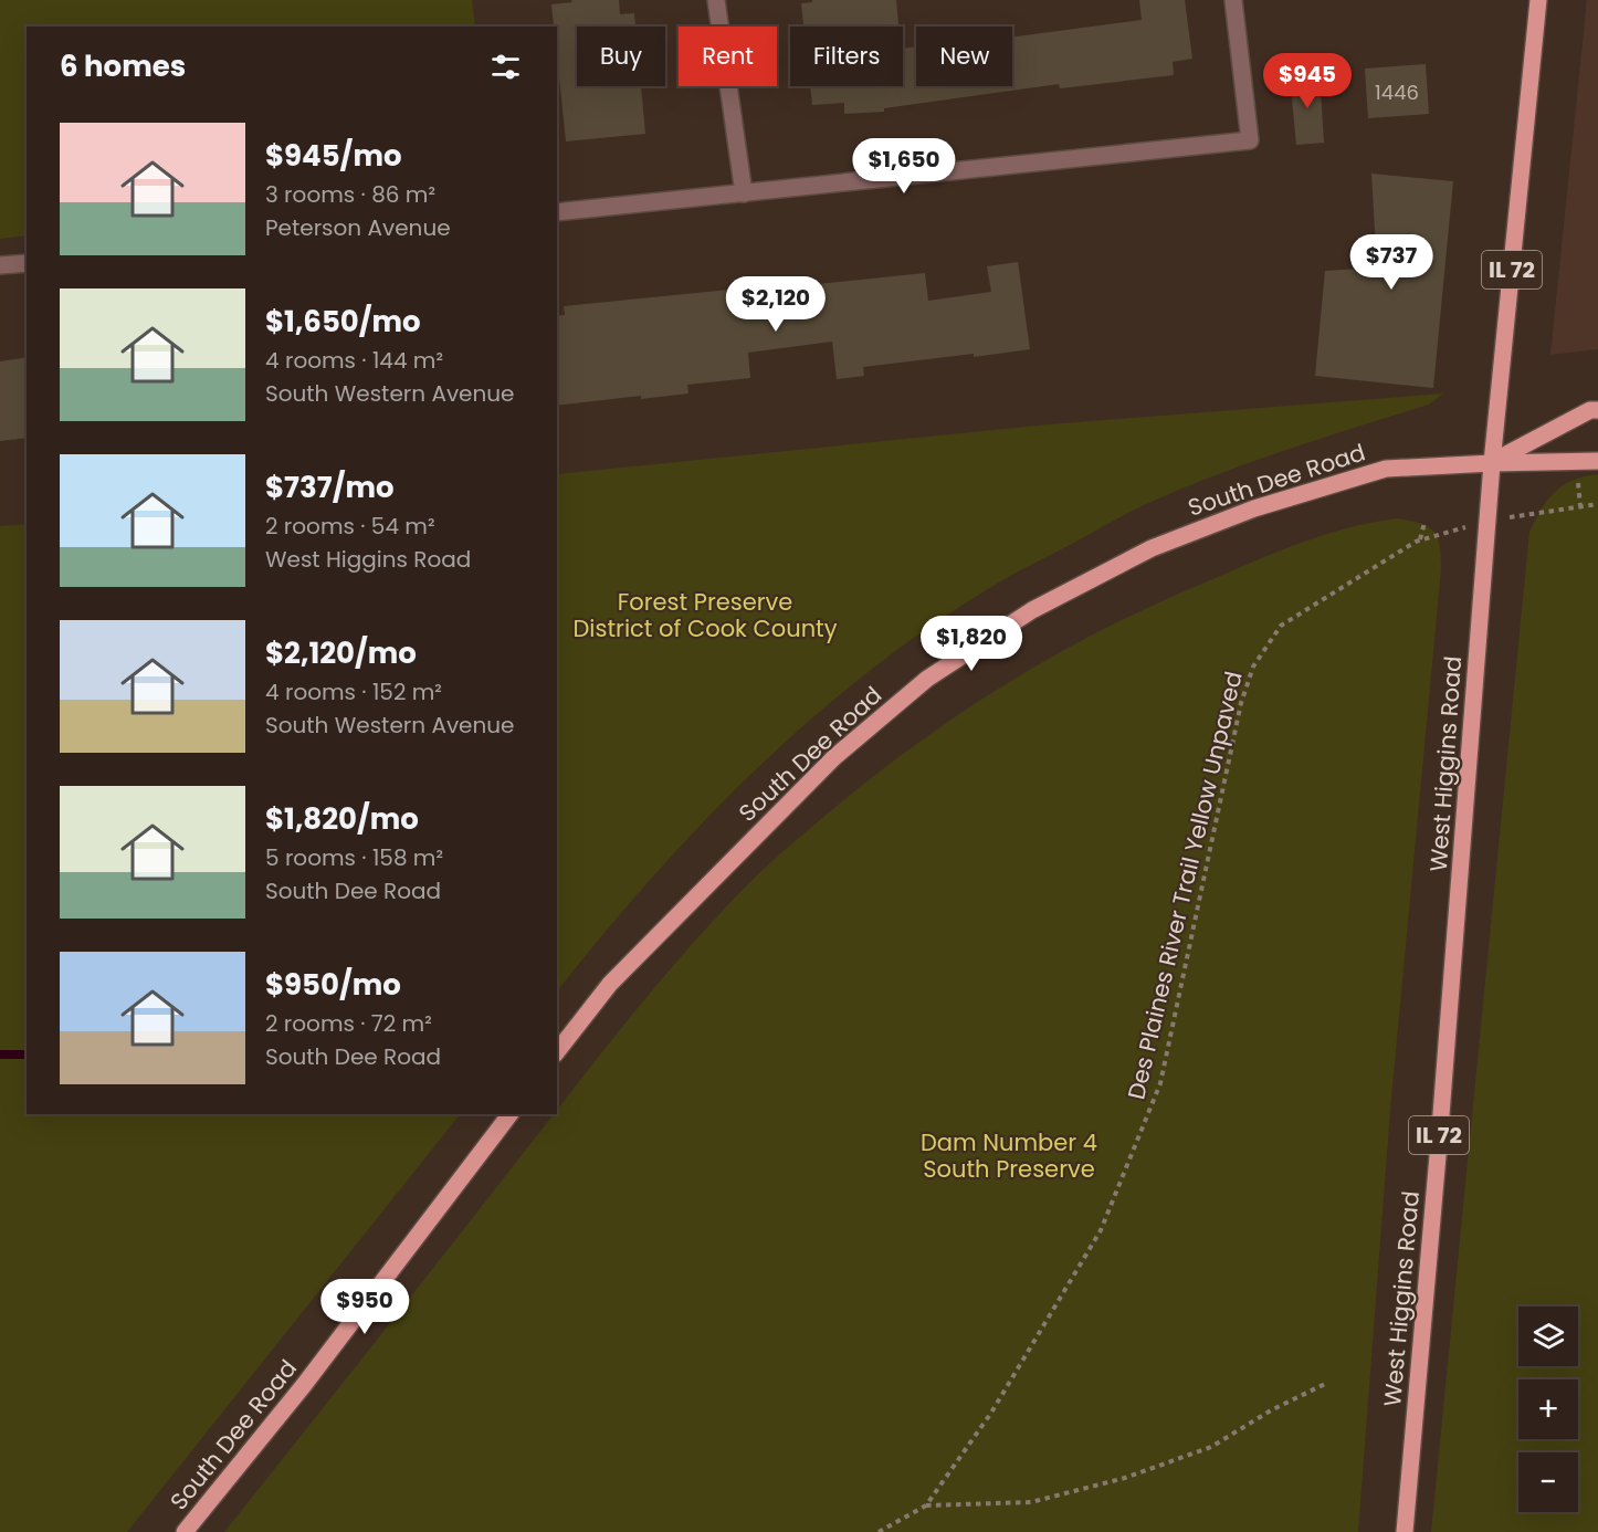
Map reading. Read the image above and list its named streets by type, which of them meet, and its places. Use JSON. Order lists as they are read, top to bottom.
{
  "streets": {
    "main road": ["IL 72", "South Dee Road", "West Higgins Road"],
    "path": ["Des Plaines River Trail Yellow Unpaved"]
  },
  "crossings": [
    ["South Dee Road", "West Higgins Road"]
  ],
  "parks": ["Forest Preserve District of Cook County", "Dam Number 4 South Preserve"],
  "house_numbers": ["1446"],
  "page": {
    "chip": [
      "Buy",
      "Rent",
      "Filters",
      "New"
    ],
    "heading": "6 homes",
    "price": [
      "$945",
      "$1,650",
      "$737",
      "$2,120",
      "$1,820",
      "$950"
    ],
    "list": [
      {
        "name": "$945/mo",
        "note": "3 rooms · 86 m² · Peterson Avenue"
      },
      {
        "name": "$1,650/mo",
        "note": "4 rooms · 144 m² · South Western Avenue"
      },
      {
        "name": "$737/mo",
        "note": "2 rooms · 54 m² · West Higgins Road"
      },
      {
        "name": "$2,120/mo",
        "note": "4 rooms · 152 m² · South Western Avenue"
      },
      {
        "name": "$1,820/mo",
        "note": "5 rooms · 158 m² · South Dee Road"
      },
      {
        "name": "$950/mo",
        "note": "2 rooms · 72 m² · South Dee Road"
      }
    ],
    "map_buttons": ["+", "−"]
  }
}
